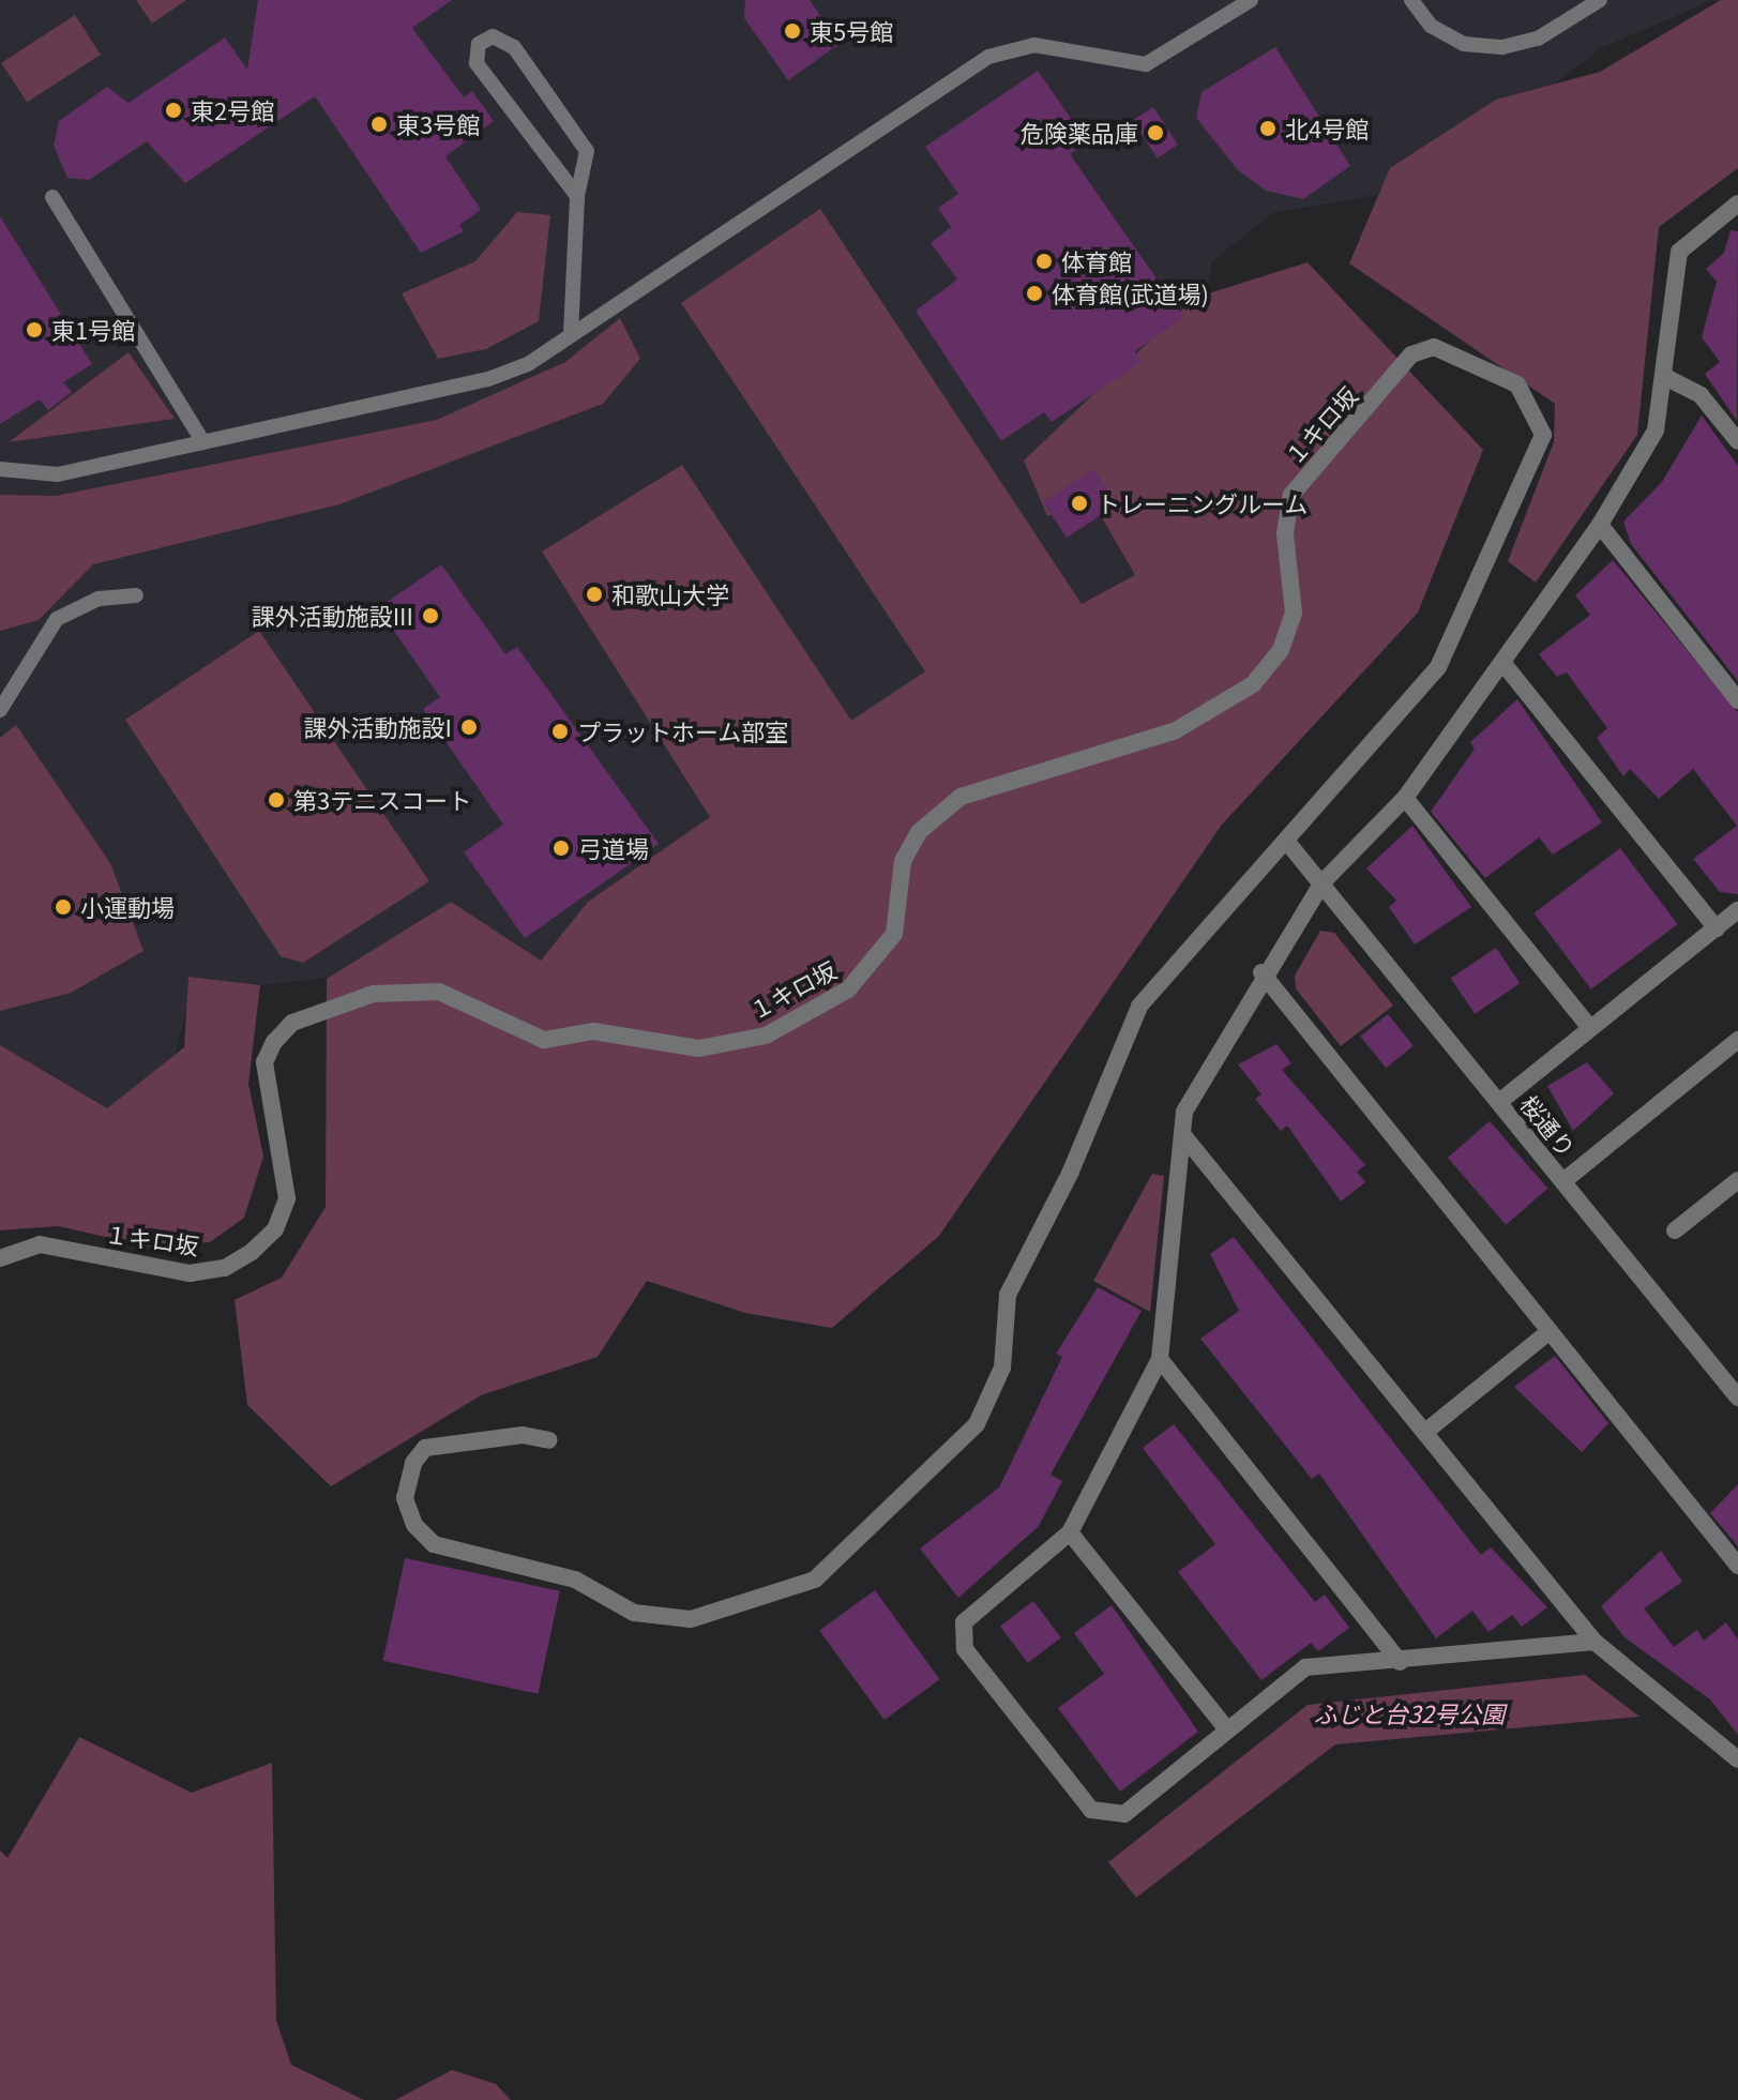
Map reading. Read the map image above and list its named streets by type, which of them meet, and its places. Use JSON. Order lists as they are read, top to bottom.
{
  "streets": {
    "street": ["１キロ坂", "桜通り"]
  },
  "crossings": [
    ["１キロ坂", "桜通り"]
  ],
  "parks": ["ふじと台32号公園"],
  "places": [
    "東5号館",
    "東2号館",
    "東3号館",
    "北4号館",
    "危険薬品庫",
    "体育館",
    "体育館(武道場)",
    "東1号館",
    "トレーニングルーム",
    "和歌山大学",
    "課外活動施設III",
    "課外活動施設I",
    "プラットホーム部室",
    "第3テニスコート",
    "弓道場",
    "小運動場"
  ]
}
